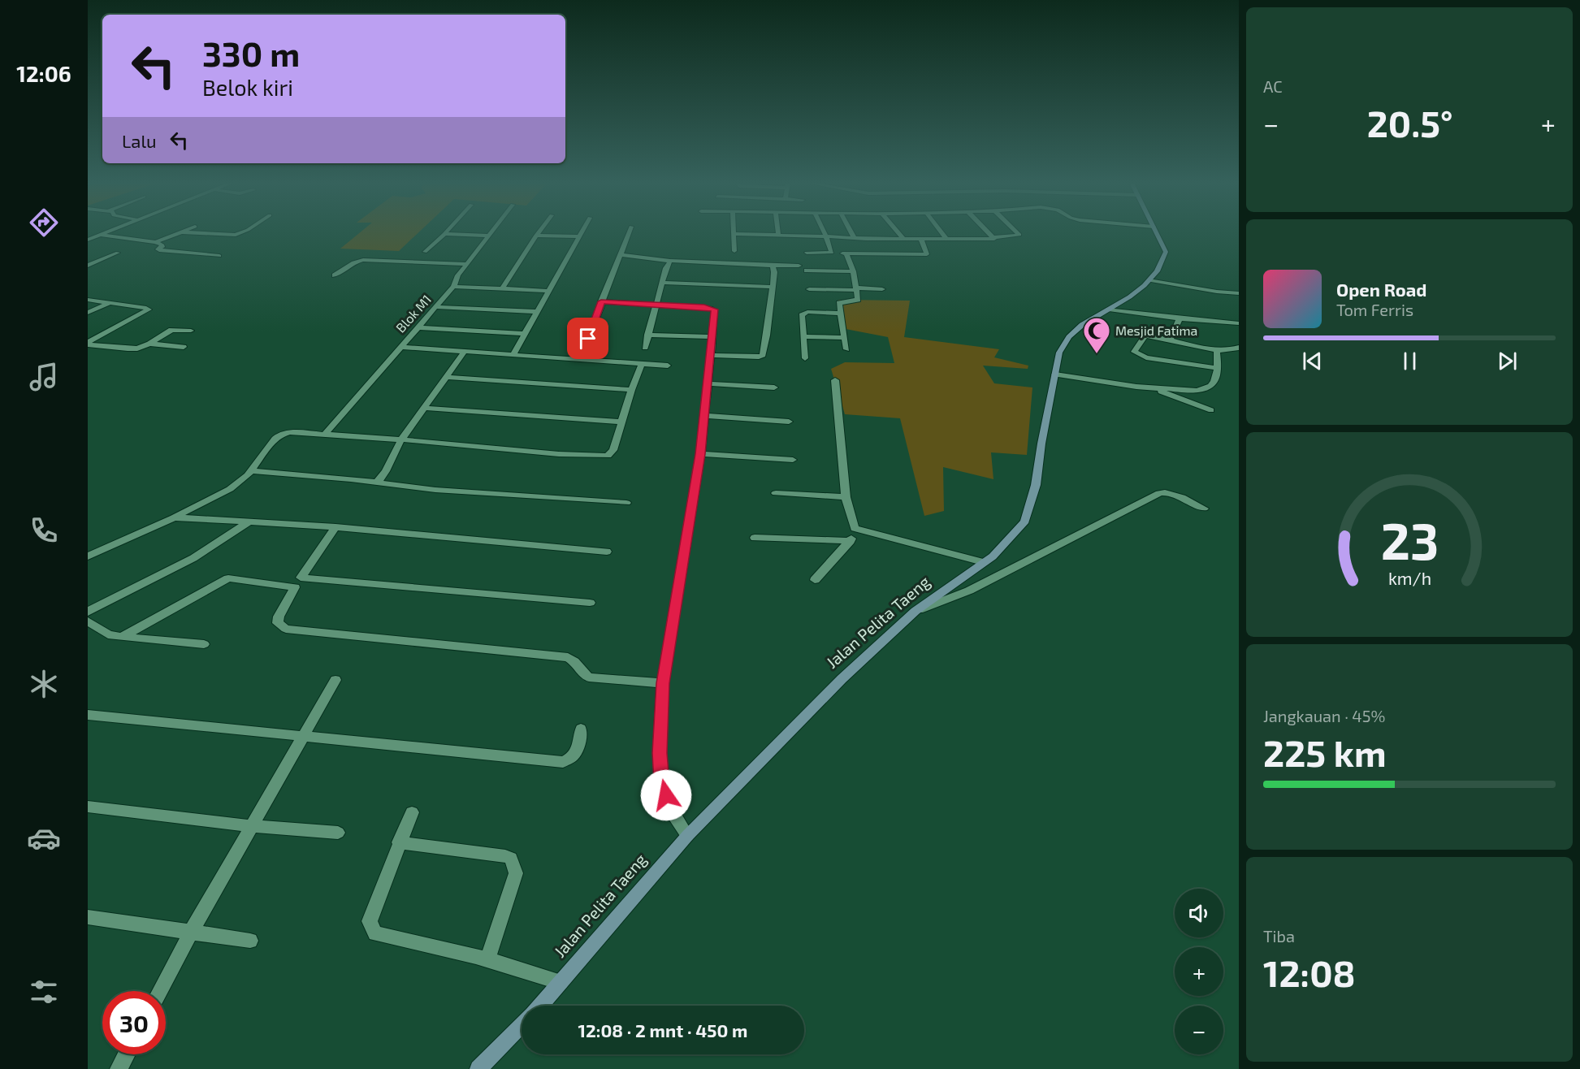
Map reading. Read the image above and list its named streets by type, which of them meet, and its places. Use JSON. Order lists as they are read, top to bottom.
{
  "streets": {
    "street": ["Blok M1", "Jalan Pelita Taeng"]
  },
  "places": {
    "mosque": ["Mesjid Fatima"]
  },
  "page": {
    "tabs": "12:06",
    "tile": [
      "AC",
      ["Jangkauan · 45%", "225 km"],
      ["Tiba", "12:08"]
    ],
    "turn": ["330 m", "Belok kiri"],
    "heat": ["−", "20.5°", "+"],
    "then": "Lalu",
    "song": ["Open Road", "Tom Ferris"],
    "map_buttons": ["+", "−"],
    "limit": "30",
    "trip": "12:08 · 2 mnt · 450 m",
    "gauge": ["23", "km/h"]
  }
}
